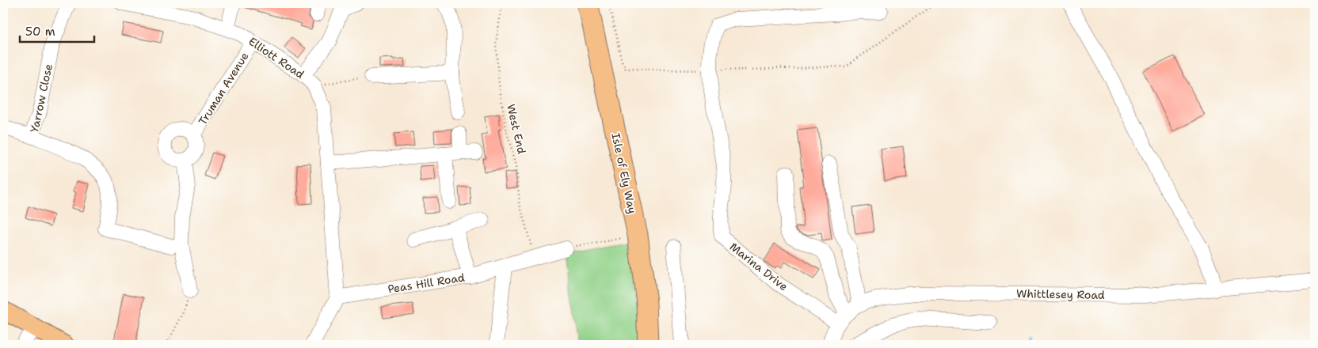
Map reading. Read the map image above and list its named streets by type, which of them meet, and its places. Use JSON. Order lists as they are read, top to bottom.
{
  "streets": {
    "highway": ["Isle of Ely Way"],
    "street": [
      "Elliott Road",
      "Truman Avenue",
      "Yarrow Close",
      "Marina Drive",
      "Peas Hill Road",
      "Whittlesey Road"
    ],
    "path": ["West End"]
  },
  "crossings": [
    ["Elliott Road", "Truman Avenue"],
    ["Elliott Road", "Peas Hill Road"],
    ["West End", "Peas Hill Road"],
    ["Marina Drive", "Whittlesey Road"]
  ],
  "scale_bar": "50 m"
}
